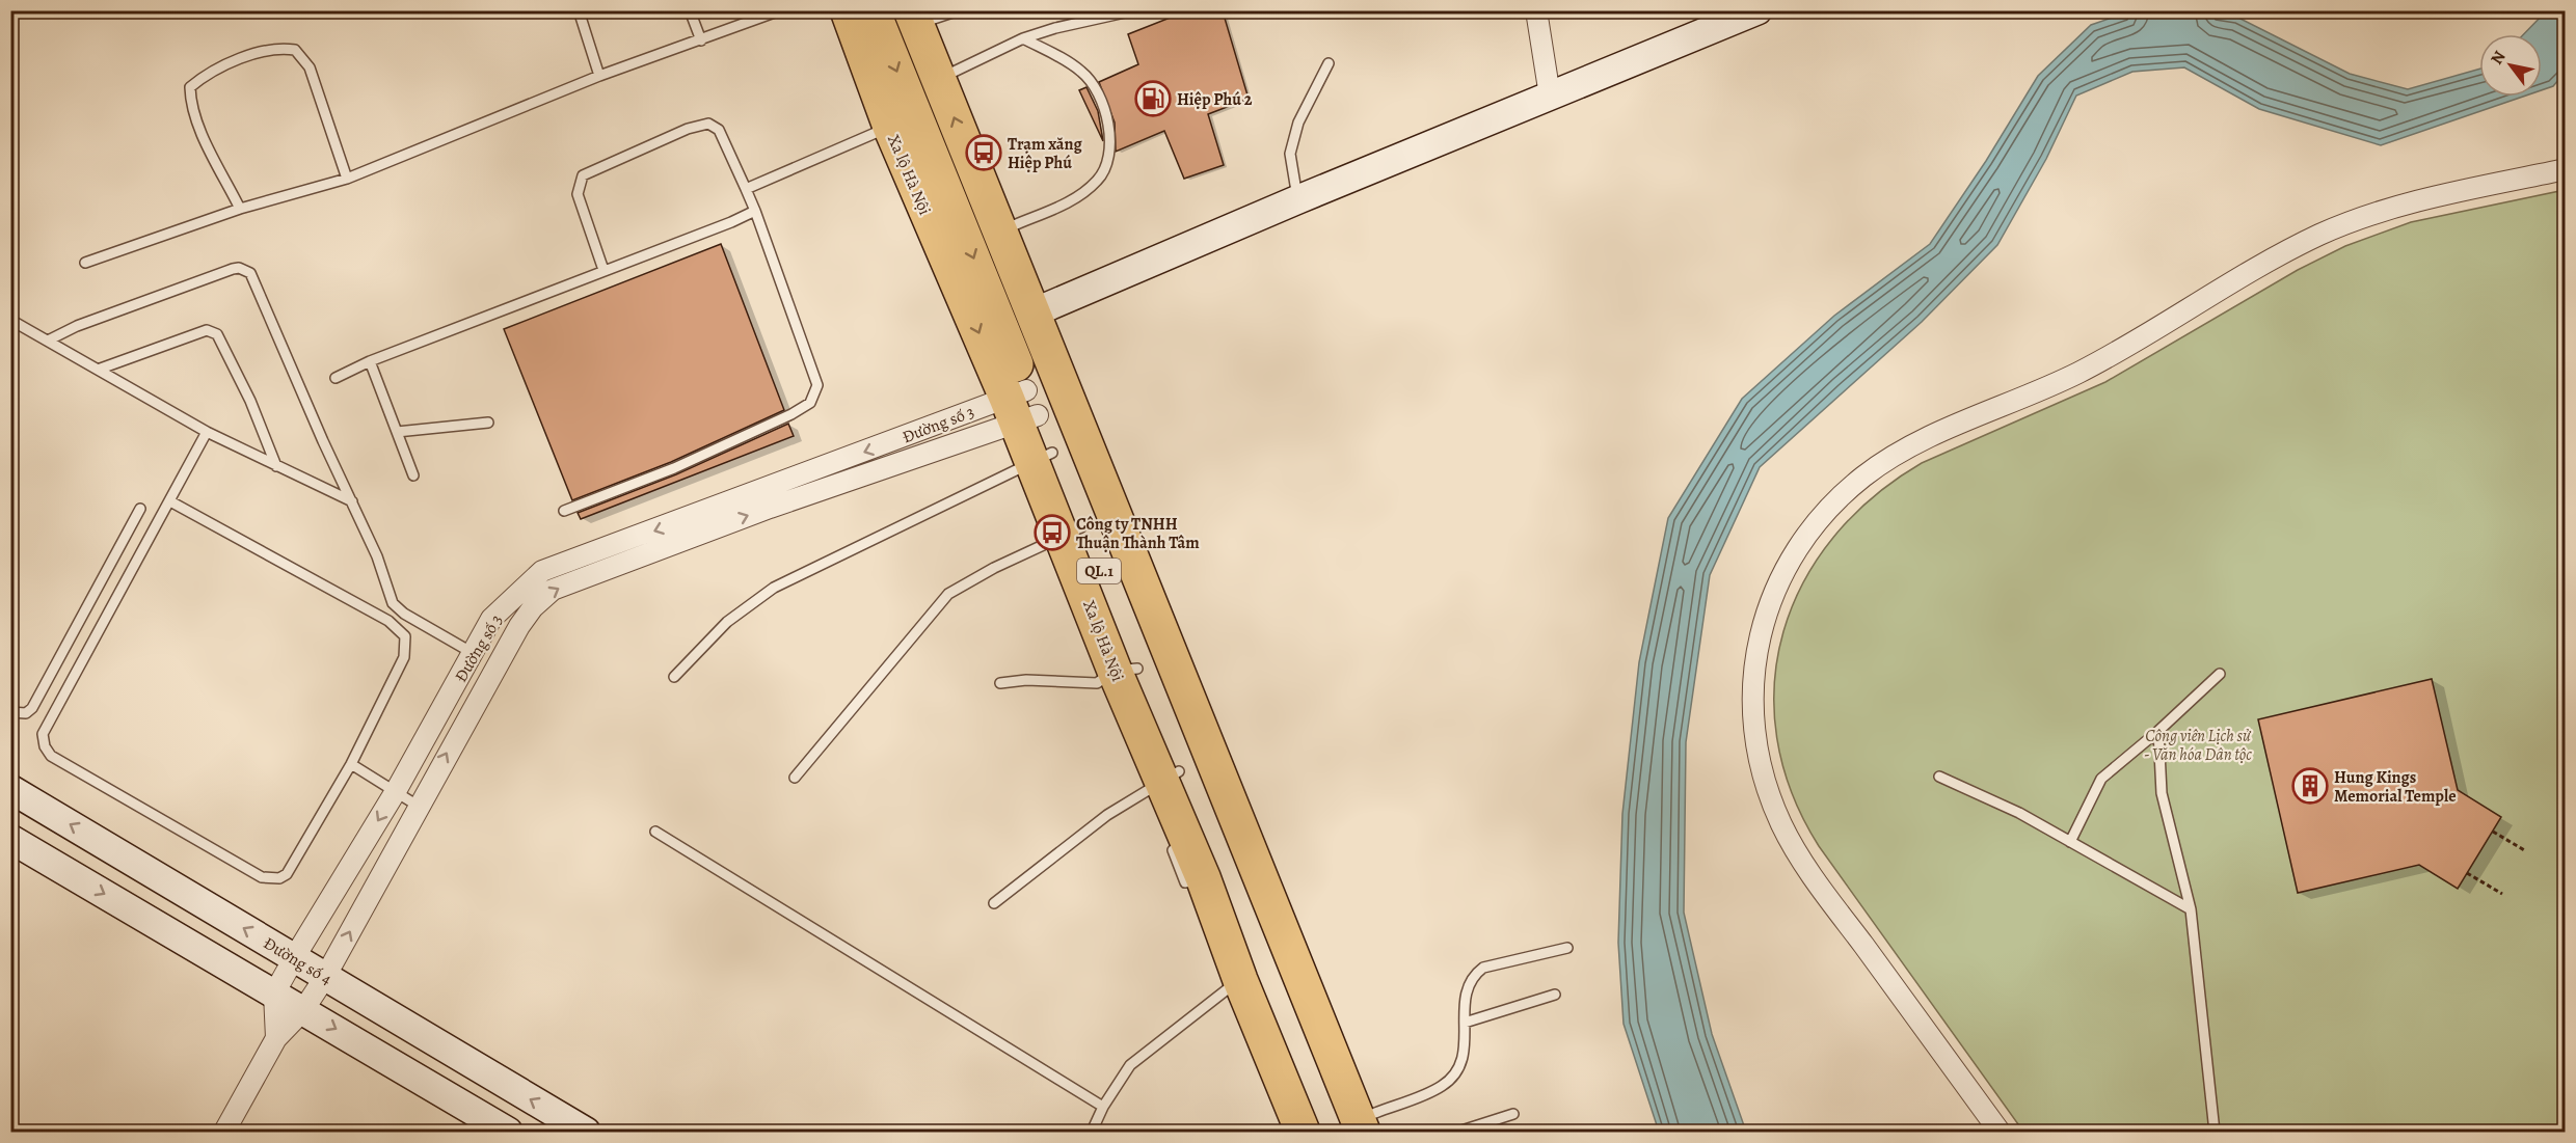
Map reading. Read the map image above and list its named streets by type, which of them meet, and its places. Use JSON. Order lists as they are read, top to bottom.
{
  "streets": {
    "highway": ["Xa lộ Hà Nội", "QL.1"],
    "street": ["Đường số 3", "Đường số 4"]
  },
  "crossings": [
    ["Xa lộ Hà Nội", "Đường số 3"],
    ["Đường số 3", "Đường số 4"]
  ],
  "parks": ["Công viên Lịch sử - Văn hóa Dân tộc"],
  "places": {
    "fuel station": ["Hiệp Phú 2"],
    "bus stop": ["Trạm xăng Hiệp Phú", "Công ty TNHH Thuận Thành Tâm"],
    "building": ["Hung Kings Memorial Temple"]
  },
  "north": "top left"
}
